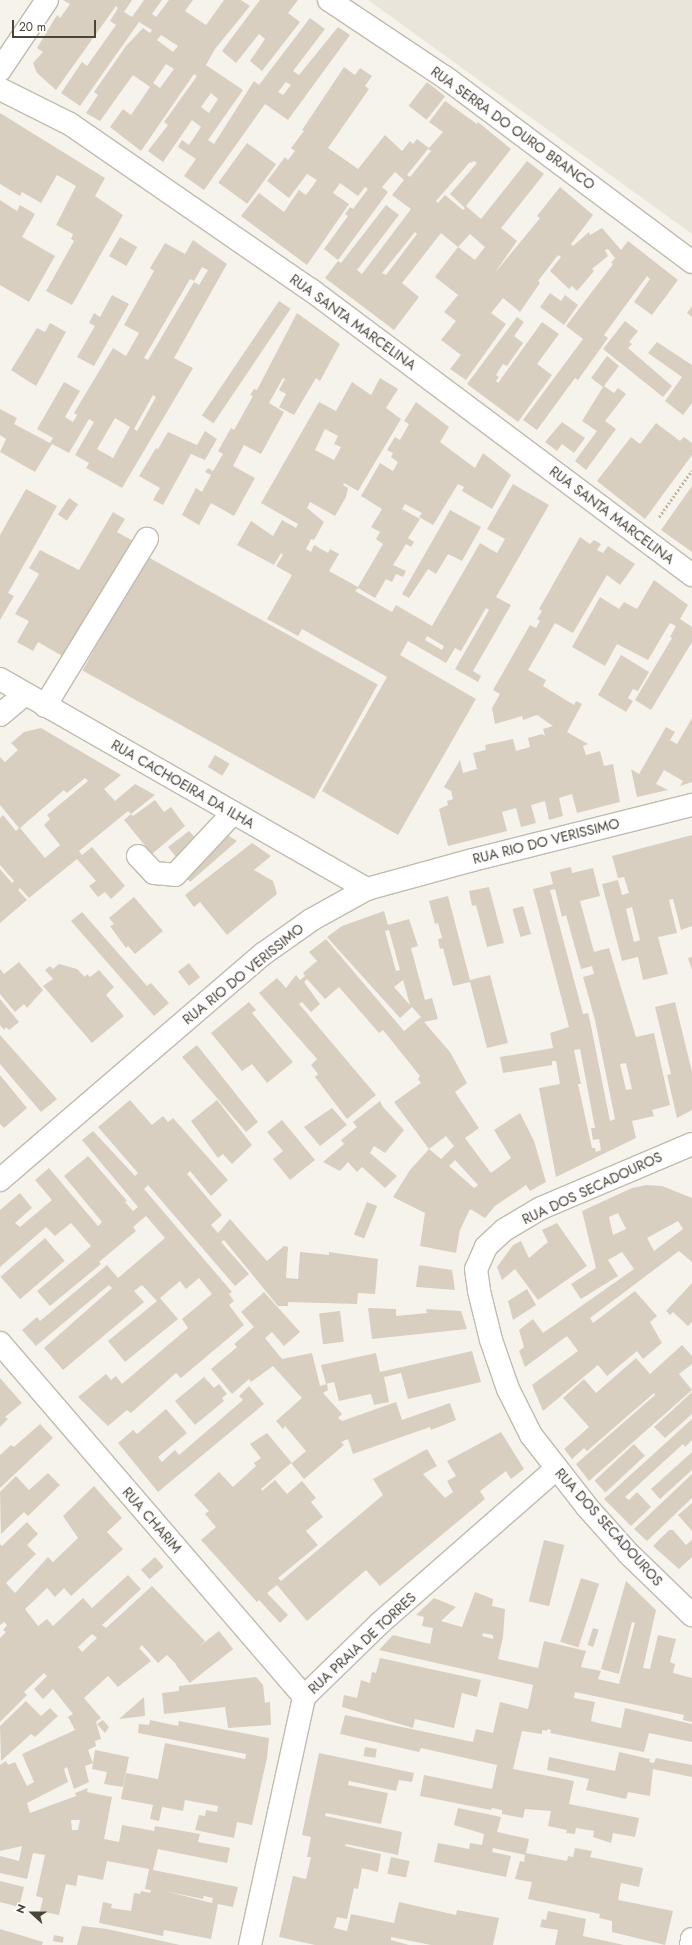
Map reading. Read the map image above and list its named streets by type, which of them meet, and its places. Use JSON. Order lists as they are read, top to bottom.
{
  "streets": {
    "street": [
      "RUA SERRA DO OURO BRANCO",
      "RUA SANTA MARCELINA",
      "RUA CACHOEIRA DA ILHA",
      "RUA RIO DO VERISSIMO",
      "RUA DOS SECADOUROS",
      "RUA CHARIM",
      "RUA PRAIA DE TORRES"
    ]
  },
  "crossings": [
    ["RUA CACHOEIRA DA ILHA", "RUA RIO DO VERISSIMO"],
    ["RUA DOS SECADOUROS", "RUA PRAIA DE TORRES"],
    ["RUA CHARIM", "RUA PRAIA DE TORRES"]
  ],
  "scale_bar": "20 m",
  "north": "left"
}
